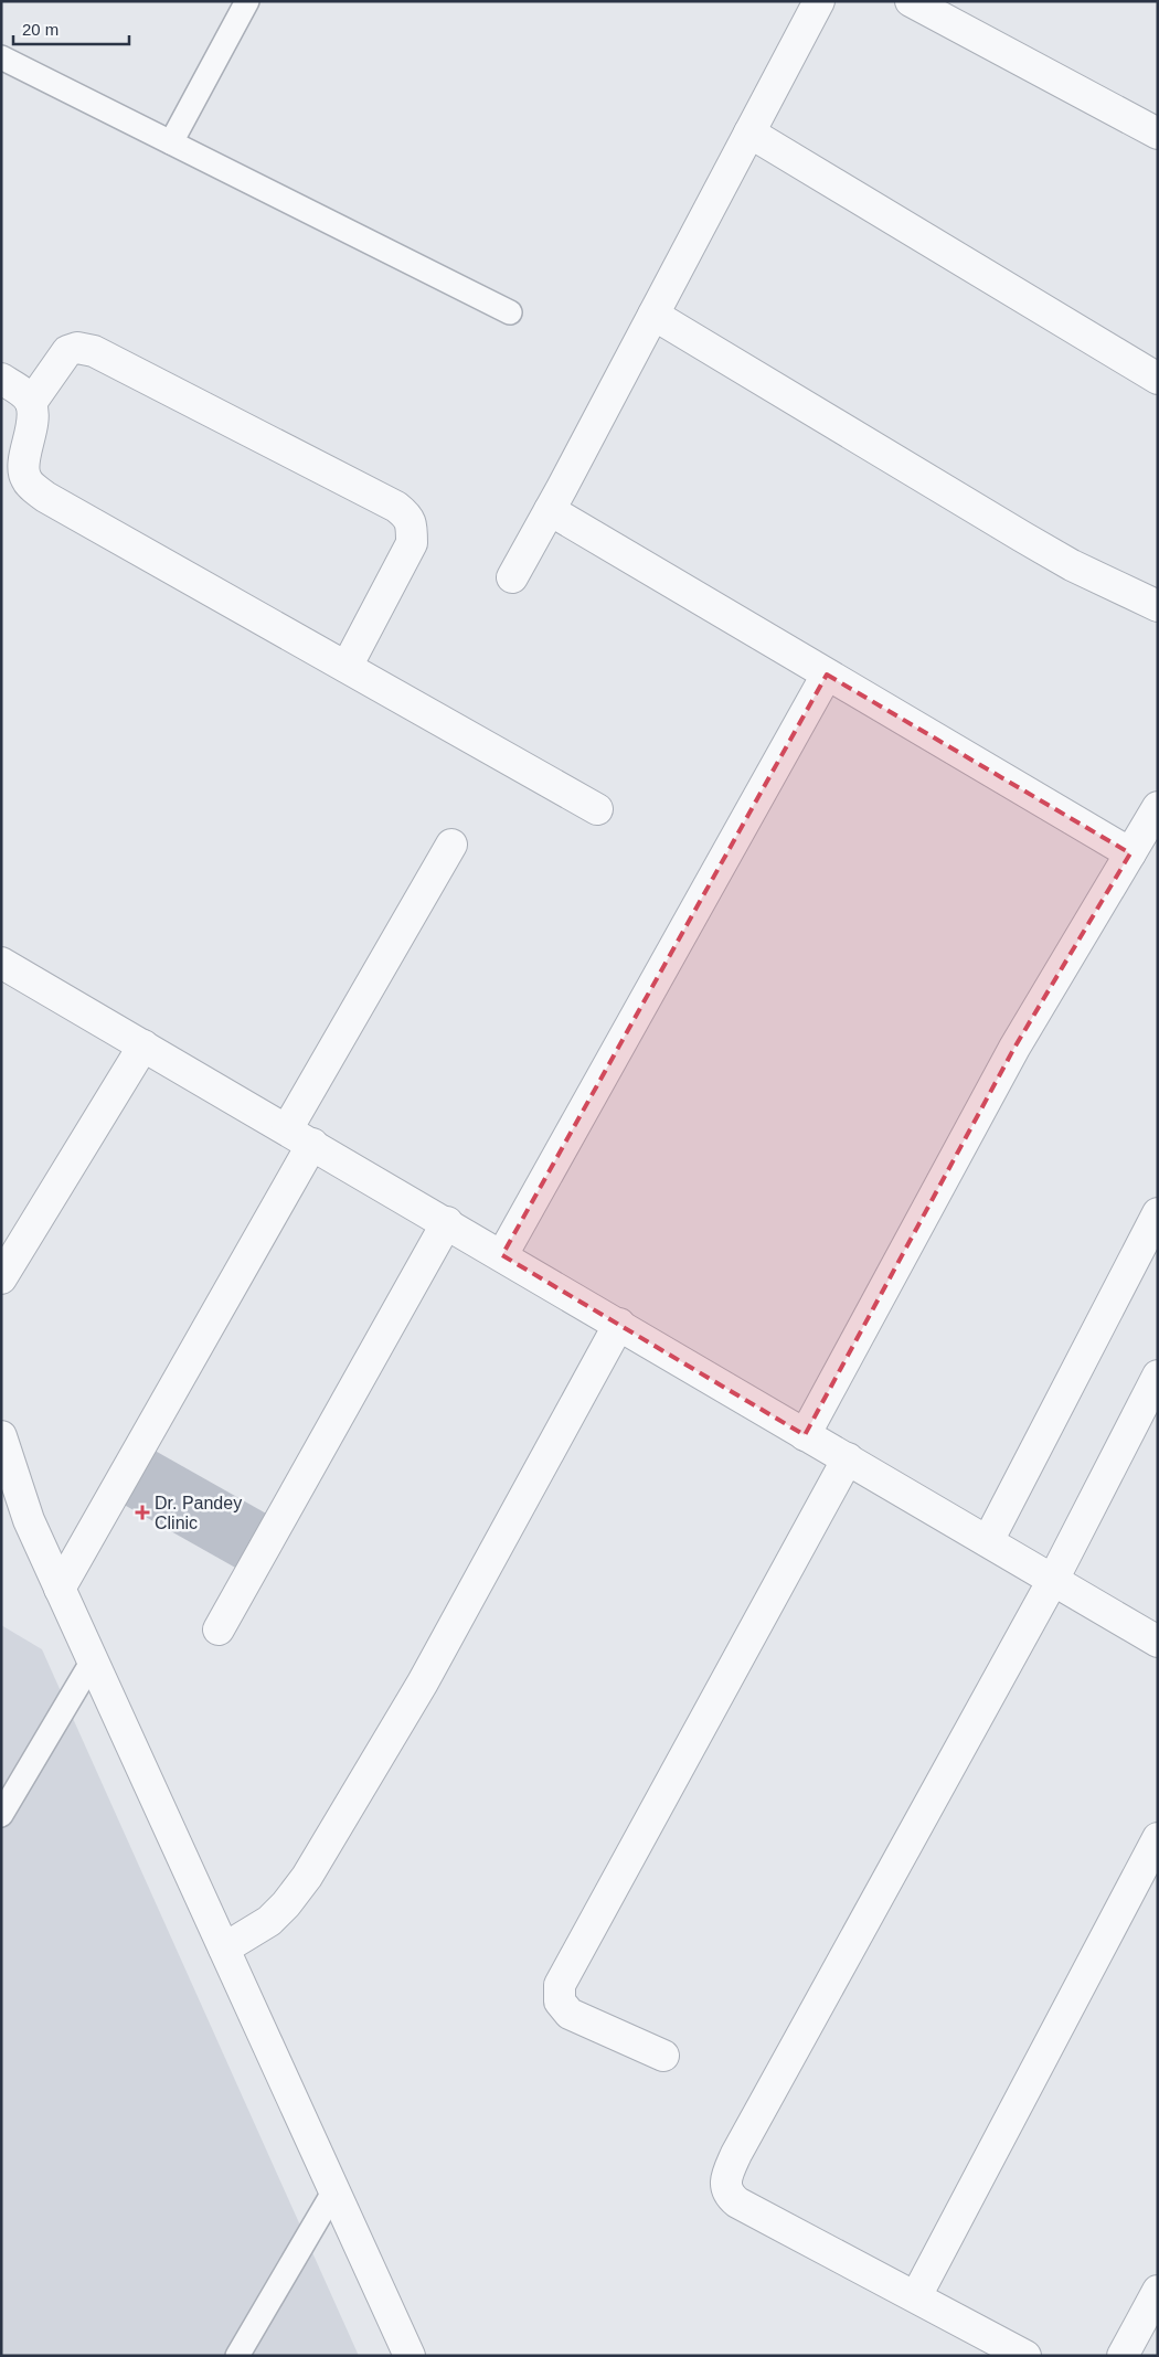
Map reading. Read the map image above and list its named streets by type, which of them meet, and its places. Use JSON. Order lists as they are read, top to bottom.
{
  "places": {
    "health": ["Dr. Pandey Clinic"]
  },
  "scale_bar": "20 m"
}
